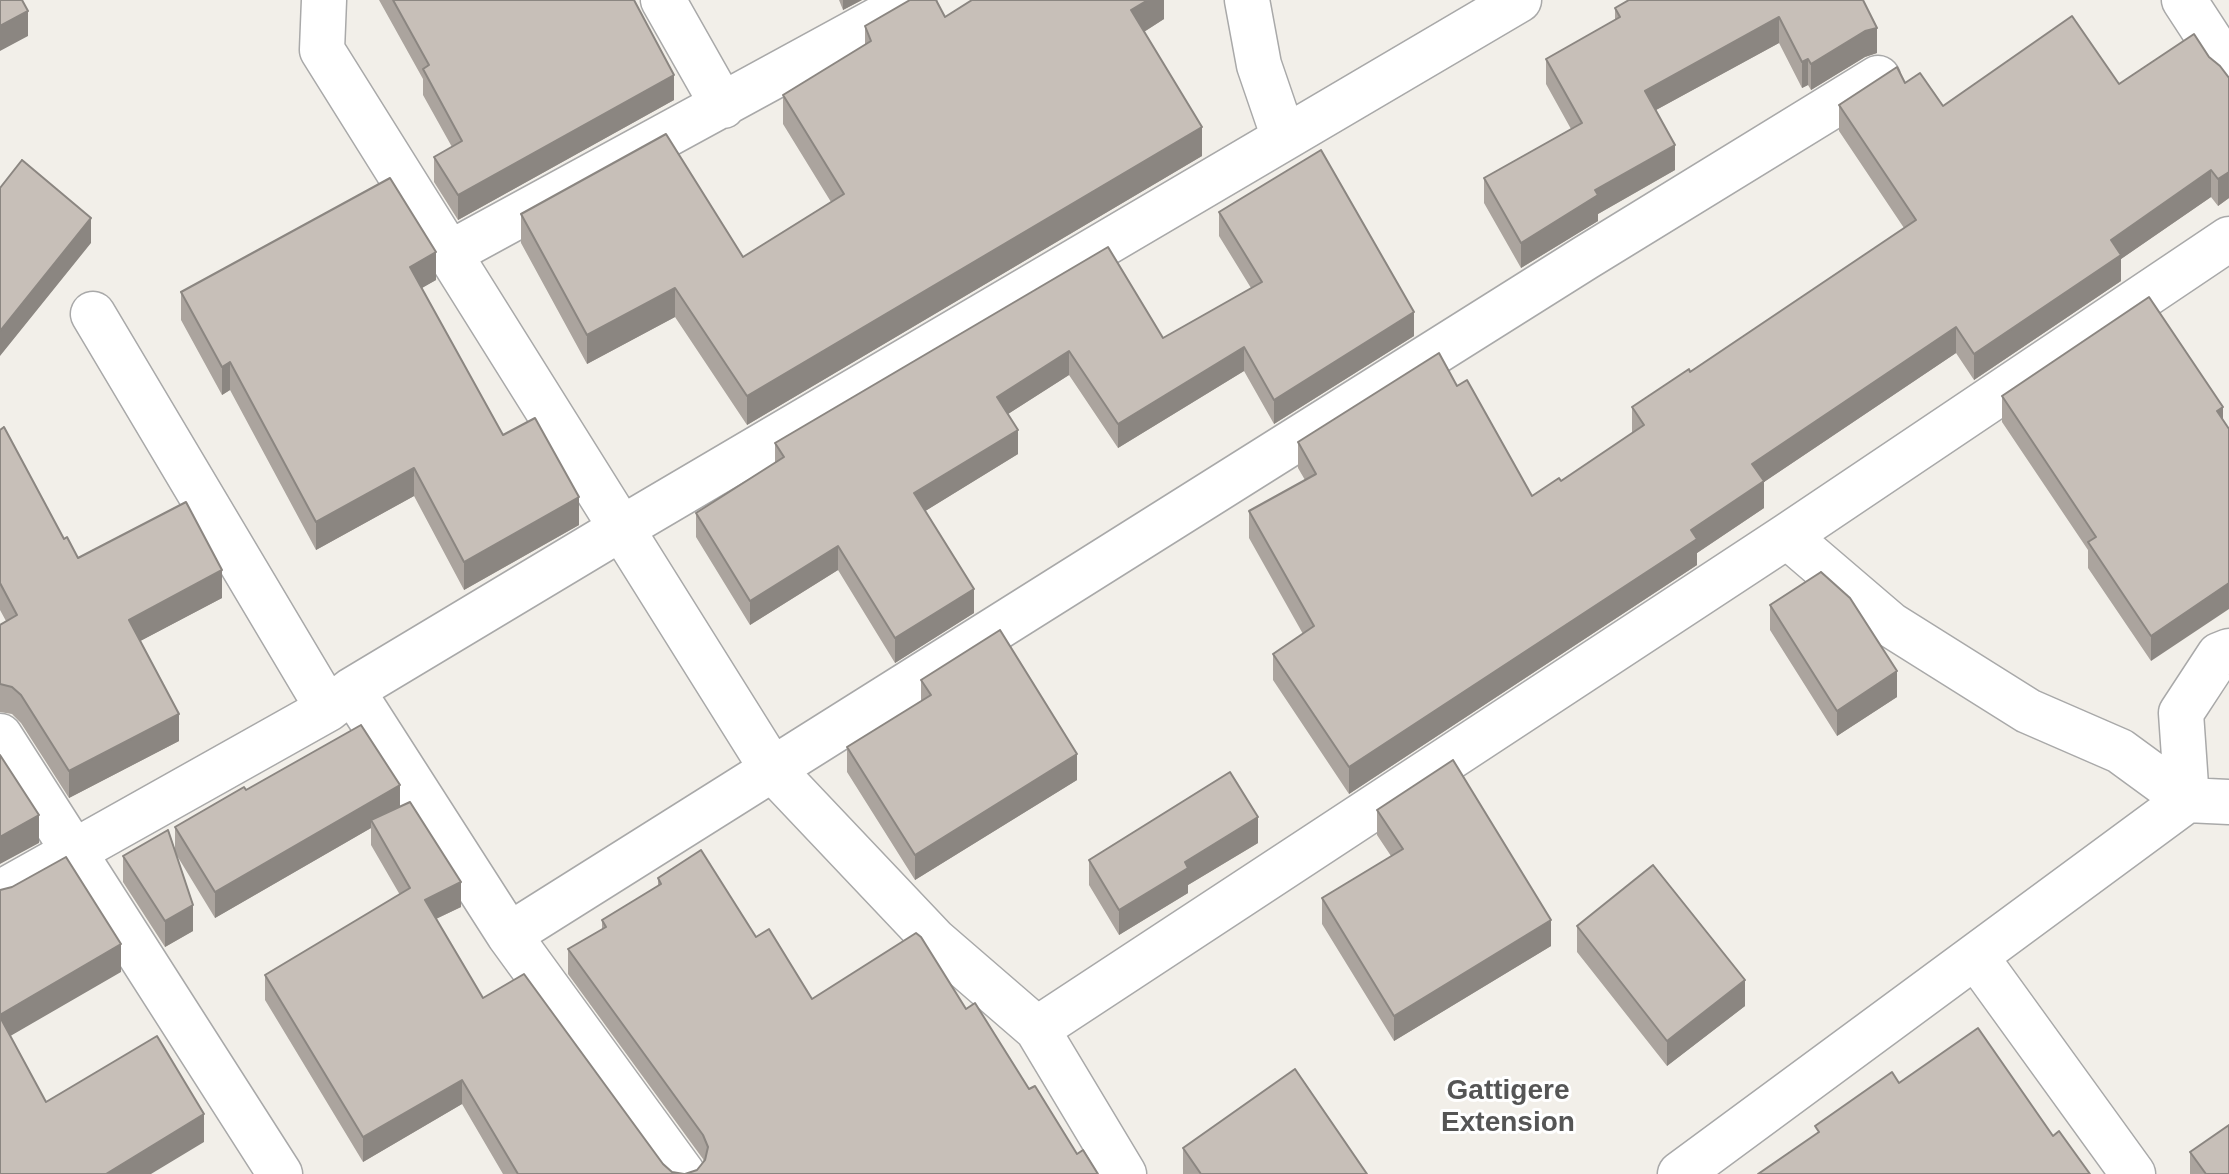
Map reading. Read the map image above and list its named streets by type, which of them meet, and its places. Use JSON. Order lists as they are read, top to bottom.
{
  "districts": ["Gattigere Extension"]
}
